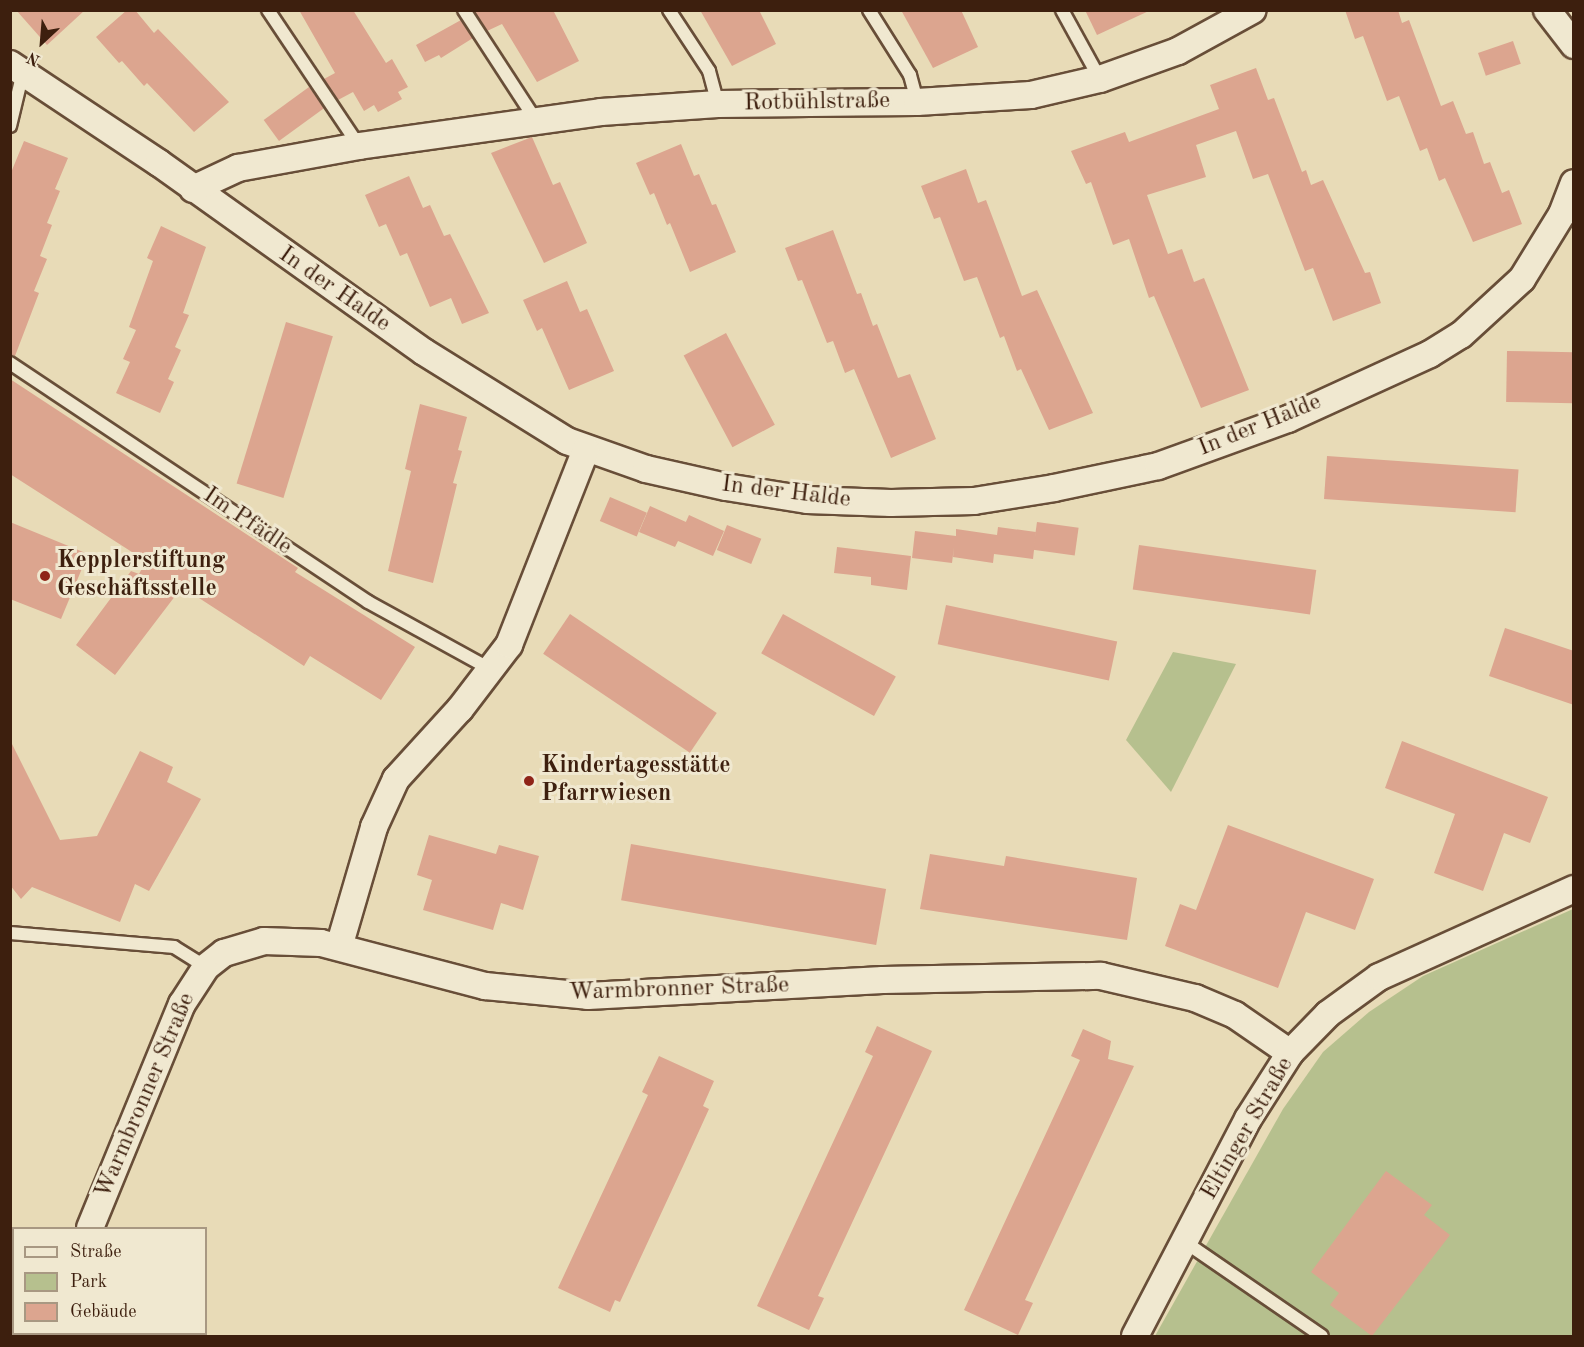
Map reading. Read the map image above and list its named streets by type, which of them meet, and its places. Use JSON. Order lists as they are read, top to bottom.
{
  "streets": {
    "street": [
      "Rotbühlstraße",
      "In der Halde",
      "Warmbronner Straße",
      "Eltinger Straße"
    ],
    "lane": ["Im Pfädle"]
  },
  "crossings": [
    ["Rotbühlstraße", "In der Halde"],
    ["Warmbronner Straße", "Eltinger Straße"]
  ],
  "places": ["Kepplerstiftung Geschäftsstelle", "Kindertagesstätte Pfarrwiesen"],
  "legend": ["Straße", "Park", "Gebäude"],
  "north": "bottom left"
}
